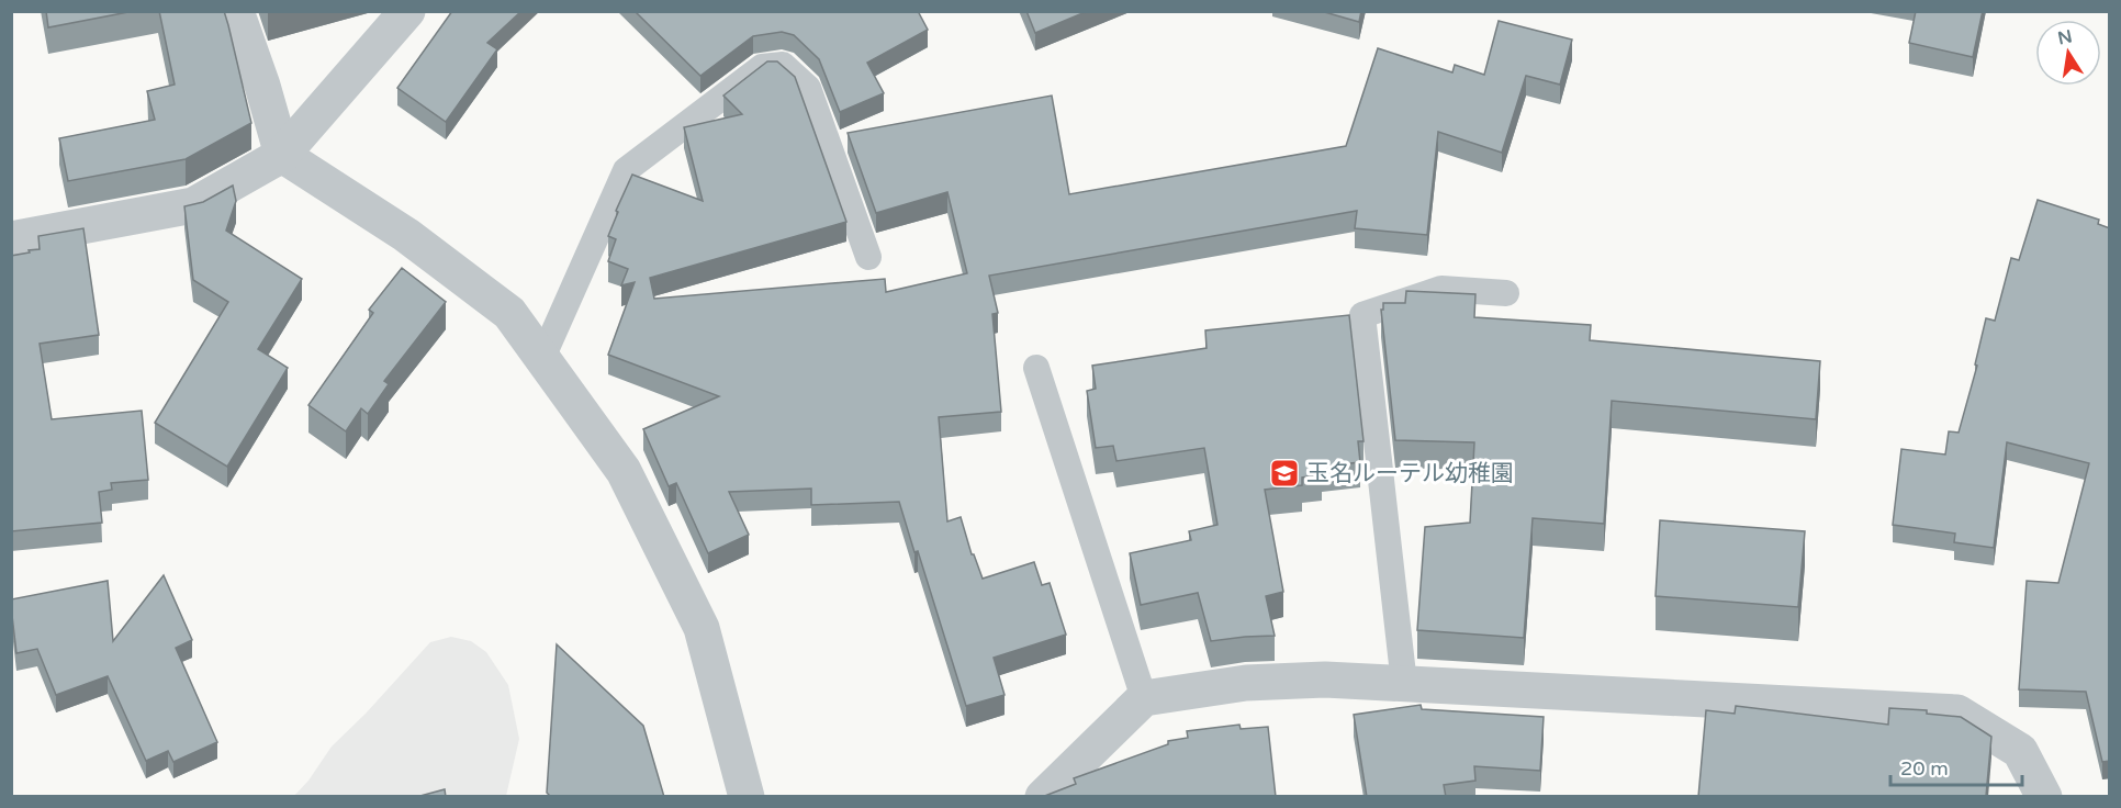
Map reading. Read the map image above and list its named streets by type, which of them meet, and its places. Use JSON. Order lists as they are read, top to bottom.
{
  "places": {
    "school or university": ["玉名ルーテル幼稚園"]
  },
  "scale_bar": "20 m",
  "north": "top"
}
